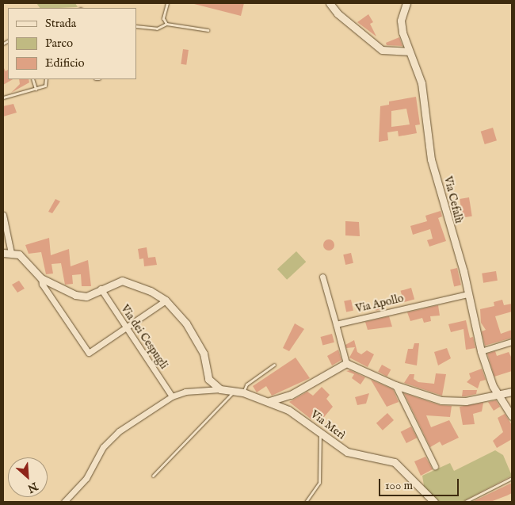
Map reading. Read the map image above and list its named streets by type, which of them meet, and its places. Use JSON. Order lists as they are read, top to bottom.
{
  "streets": {
    "street": [
      "Via Cefalù",
      "Via Apollo",
      "Via dei Cespugli",
      "Via Merì"
    ]
  },
  "crossings": [
    ["Via Cefalù", "Via Apollo"]
  ],
  "legend": ["Strada", "Parco", "Edificio"],
  "scale_bar": "100 m",
  "north": "bottom right"
}
